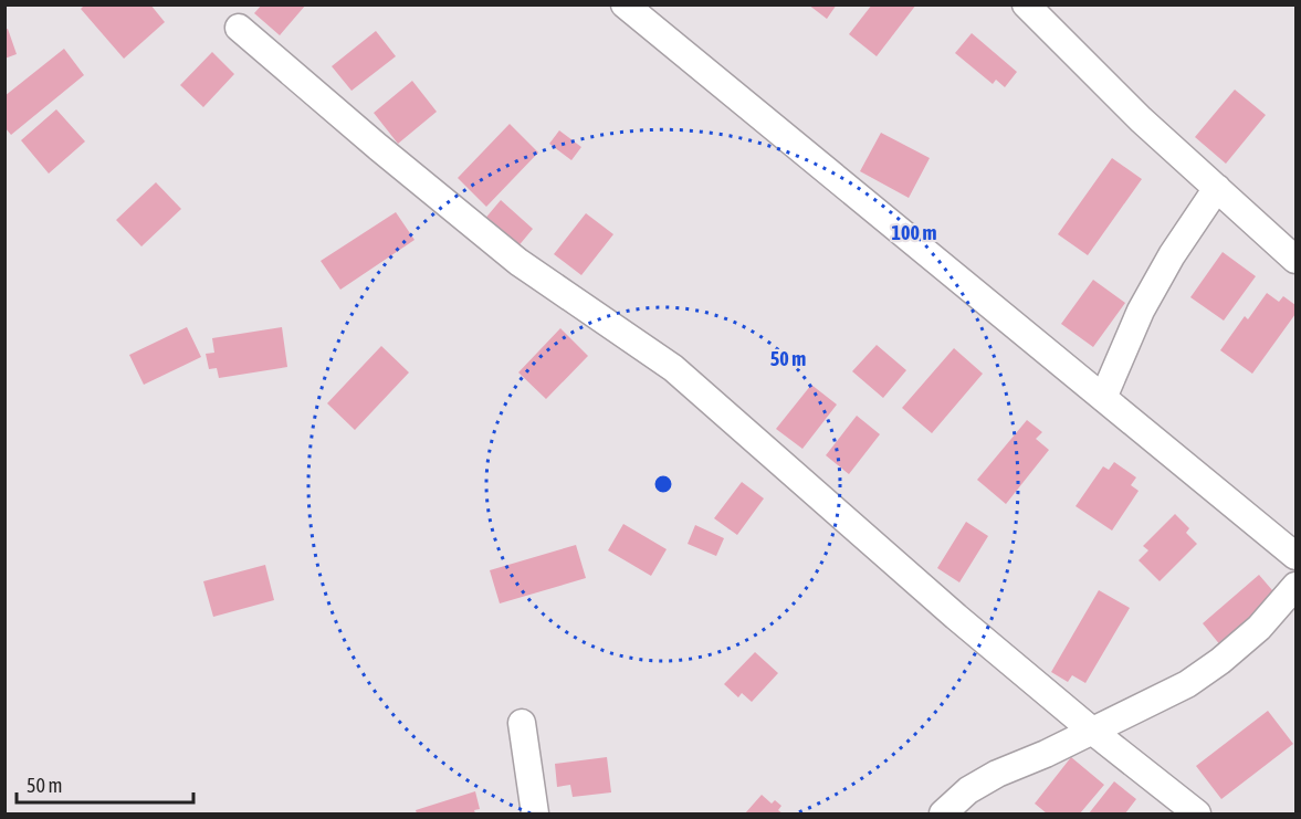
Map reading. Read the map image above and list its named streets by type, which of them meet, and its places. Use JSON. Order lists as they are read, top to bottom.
{
  "scale_bar": "50 m",
  "rings": ["100 m", "50 m"]
}
